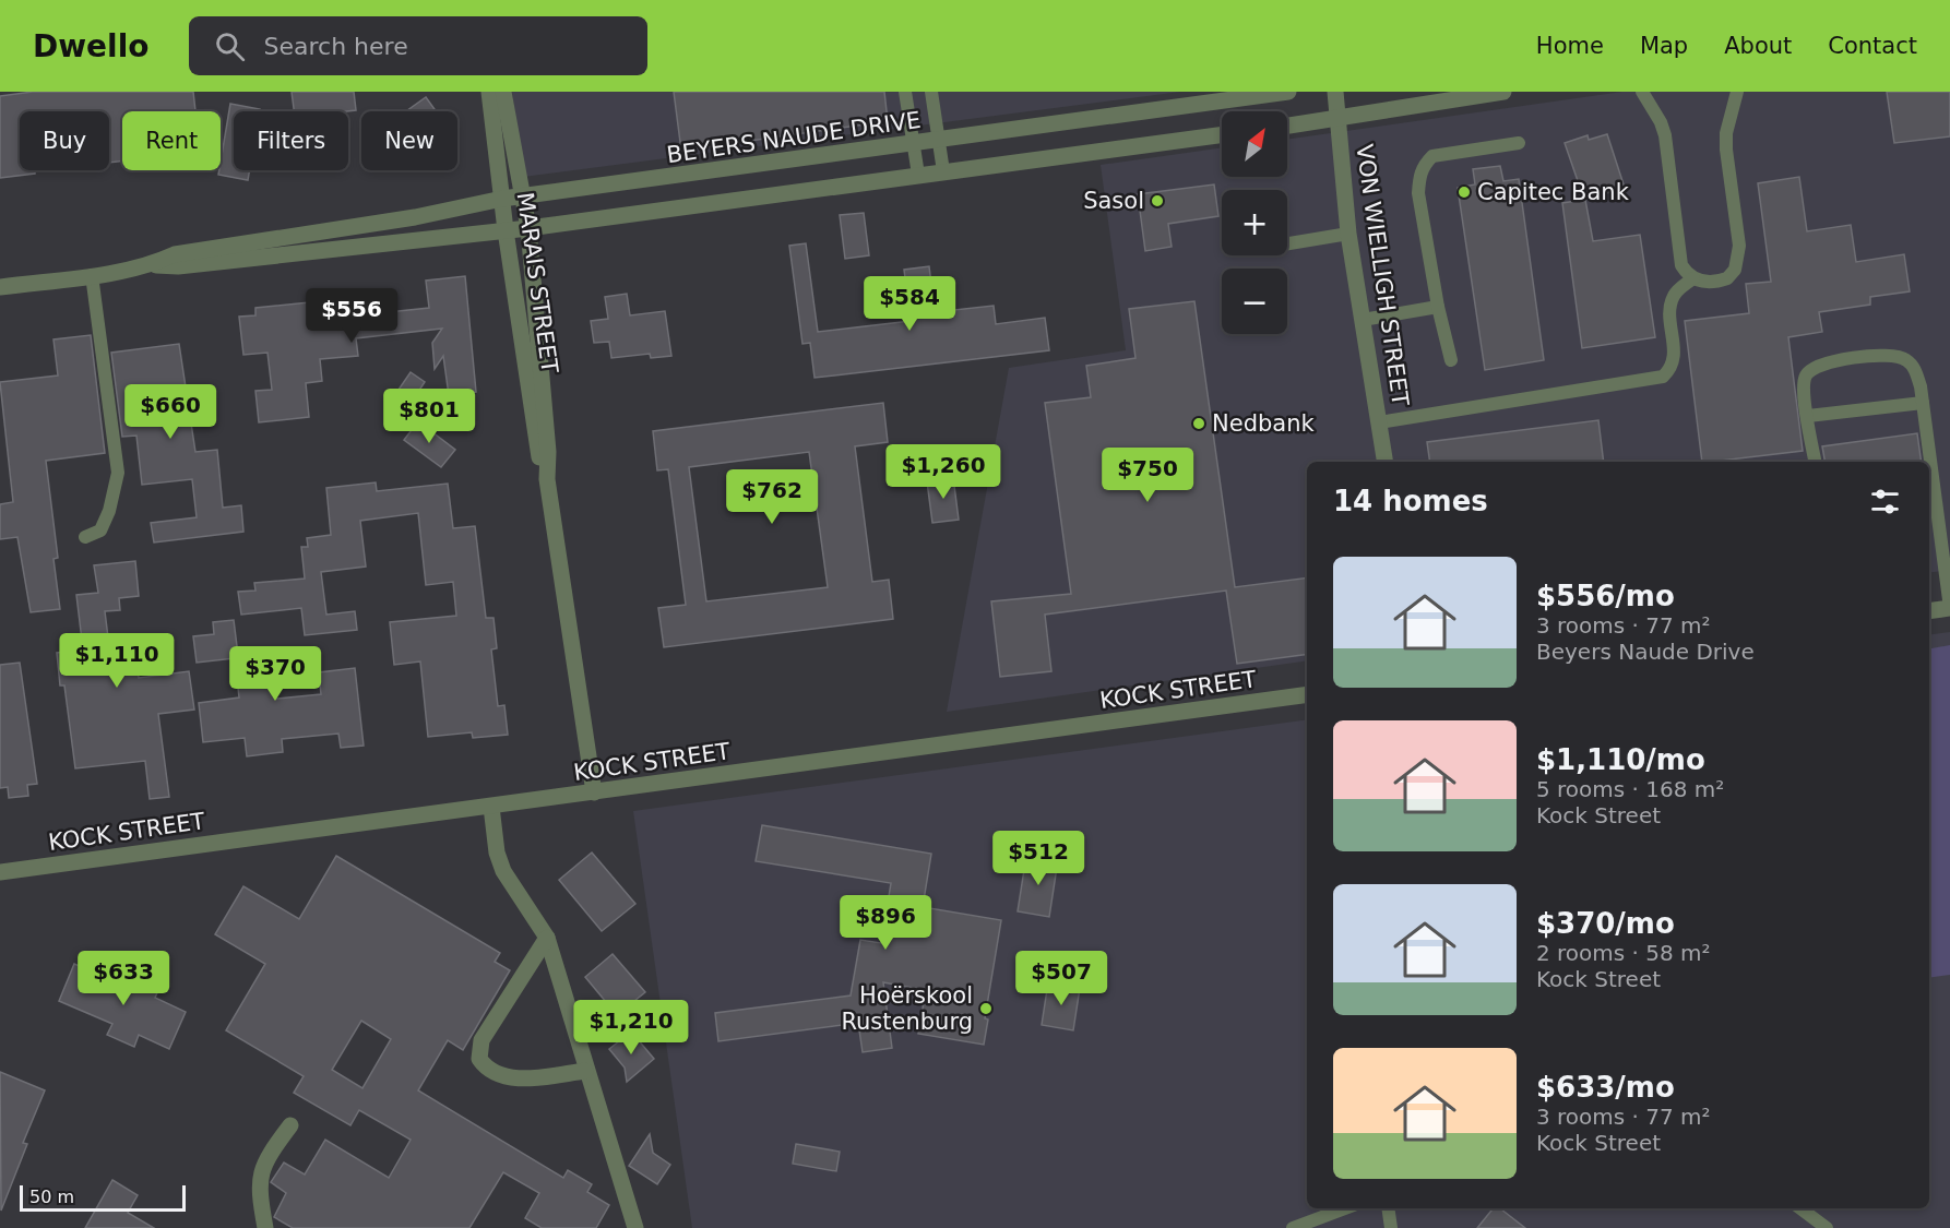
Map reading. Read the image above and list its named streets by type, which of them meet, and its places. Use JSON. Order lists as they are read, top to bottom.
{
  "streets": {
    "street": [
      "BEYERS NAUDE DRIVE",
      "VON WIELLIGH STREET",
      "MARAIS STREET",
      "KOCK STREET"
    ]
  },
  "crossings": [
    ["BEYERS NAUDE DRIVE", "MARAIS STREET"],
    ["MARAIS STREET", "KOCK STREET"]
  ],
  "places": [
    "Capitec Bank",
    "Sasol",
    "Nedbank",
    "Hoërskool Rustenburg"
  ],
  "scale_bar": "50 m",
  "north": "top right",
  "page": {
    "header": "Dwello",
    "search": "Search here",
    "nav": [
      "Home",
      "Map",
      "About",
      "Contact"
    ],
    "map_buttons": ["+", "−"],
    "chip": [
      "Buy",
      "Rent",
      "Filters",
      "New"
    ],
    "price": [
      "$584",
      "$556",
      "$660",
      "$801",
      "$1,260",
      "$750",
      "$762",
      "$1,110",
      "$370",
      "$512",
      "$896",
      "$633",
      "$507",
      "$1,210"
    ],
    "heading": "14 homes",
    "list": [
      {
        "name": "$556/mo",
        "note": "3 rooms · 77 m² · Beyers Naude Drive"
      },
      {
        "name": "$1,110/mo",
        "note": "5 rooms · 168 m² · Kock Street"
      },
      {
        "name": "$370/mo",
        "note": "2 rooms · 58 m² · Kock Street"
      },
      {
        "name": "$633/mo",
        "note": "3 rooms · 77 m² · Kock Street"
      }
    ],
    "scale": "50 m"
  }
}
